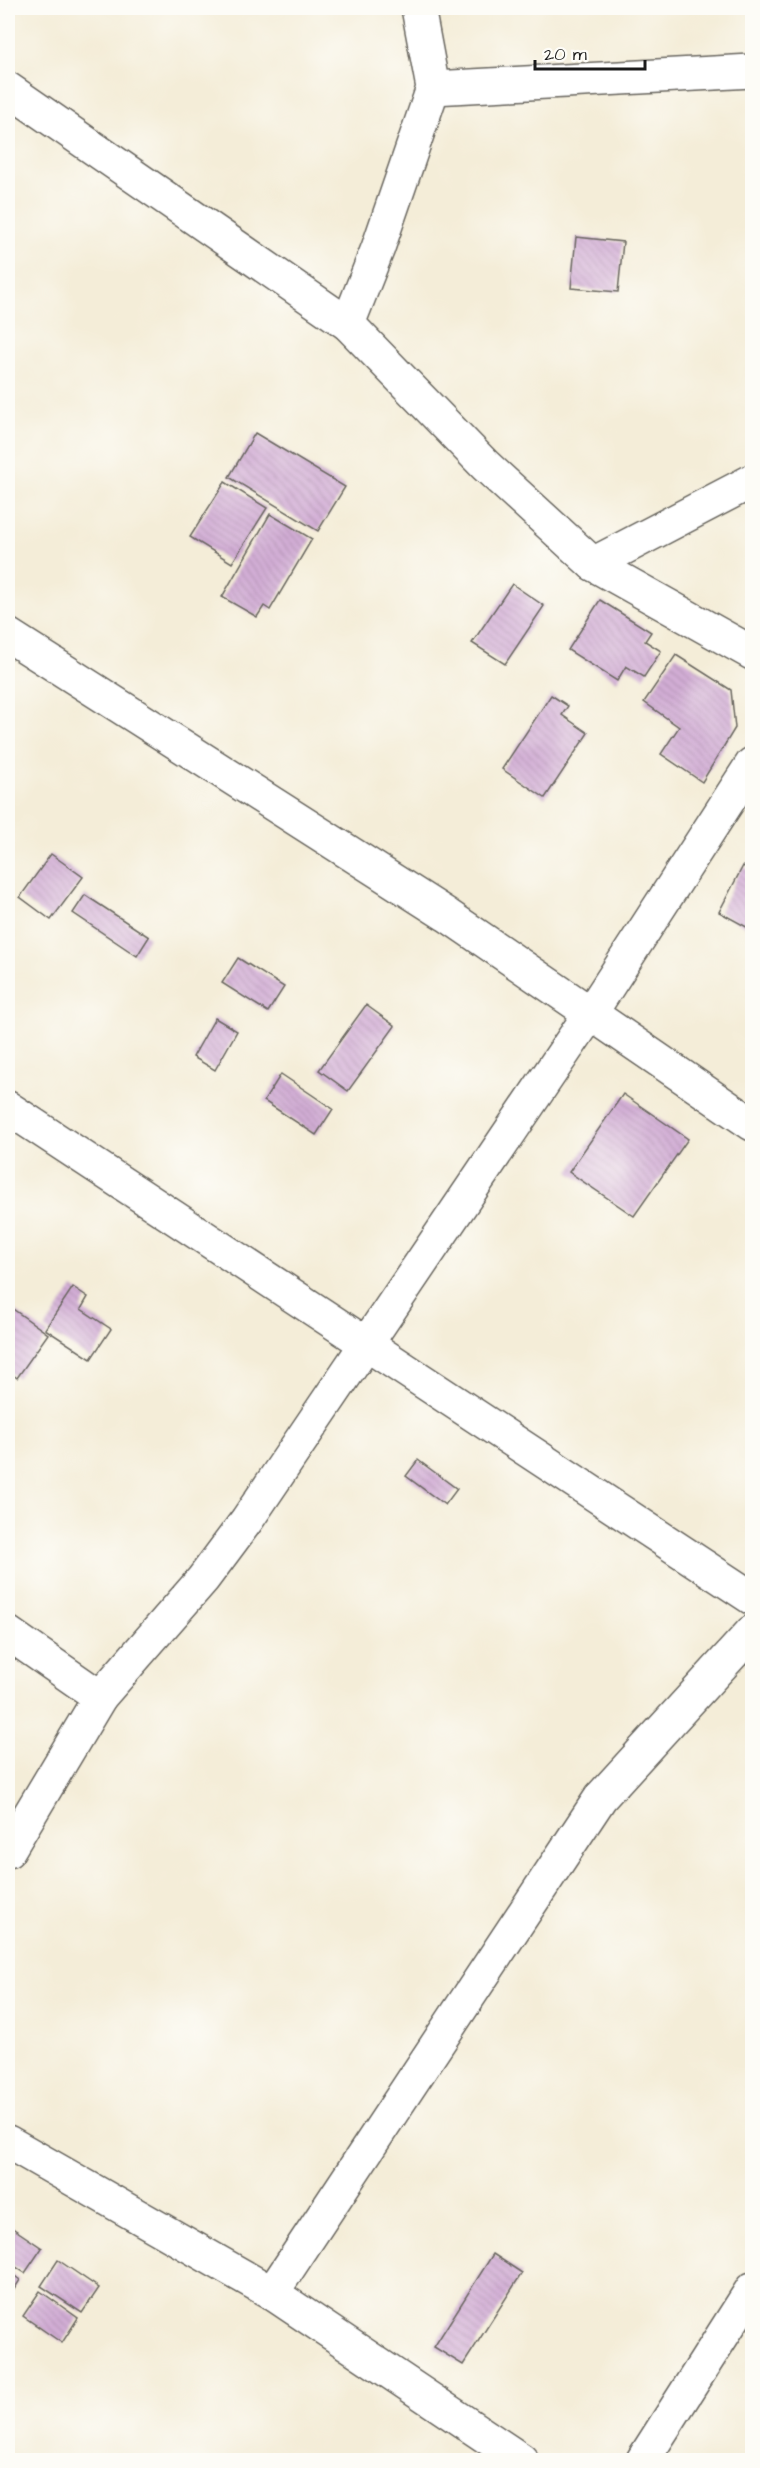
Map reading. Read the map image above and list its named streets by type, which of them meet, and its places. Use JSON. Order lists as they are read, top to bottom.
{
  "scale_bar": "20 m"
}
